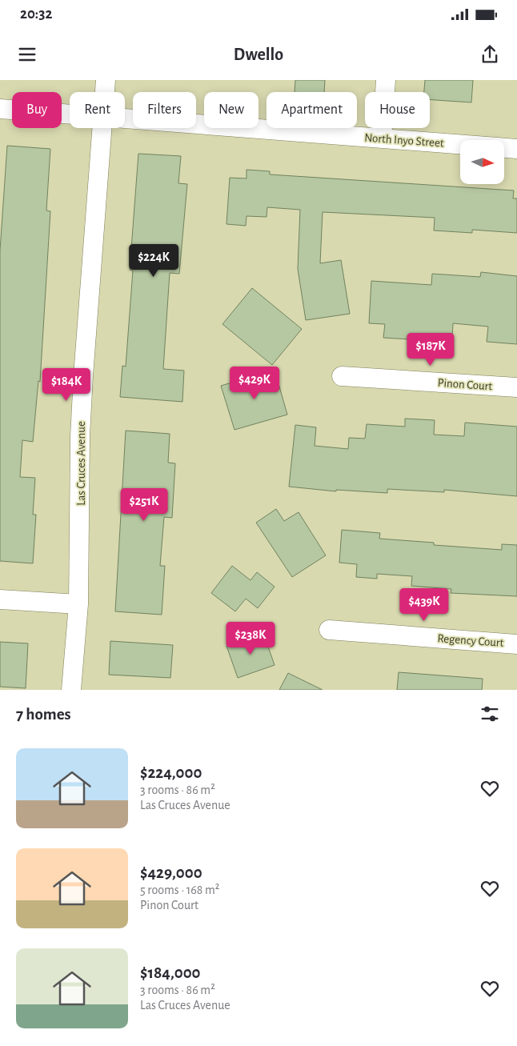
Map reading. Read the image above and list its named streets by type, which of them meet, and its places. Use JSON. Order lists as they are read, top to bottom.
{
  "streets": {
    "street": [
      "North Inyo Street",
      "Pinon Court",
      "Las Cruces Avenue",
      "Regency Court"
    ]
  },
  "north": "right",
  "page": {
    "status": "20:32",
    "header": "Dwello",
    "chip": [
      "Buy",
      "Rent",
      "Filters",
      "New",
      "Apartment",
      "House"
    ],
    "price": [
      "$224K",
      "$187K",
      "$429K",
      "$184K",
      "$251K",
      "$439K",
      "$238K"
    ],
    "heading": "7 homes",
    "list": [
      {
        "name": "$224,000",
        "note": "3 rooms · 86 m² · Las Cruces Avenue"
      },
      {
        "name": "$429,000",
        "note": "5 rooms · 168 m² · Pinon Court"
      },
      {
        "name": "$184,000",
        "note": "3 rooms · 86 m² · Las Cruces Avenue"
      }
    ]
  }
}
